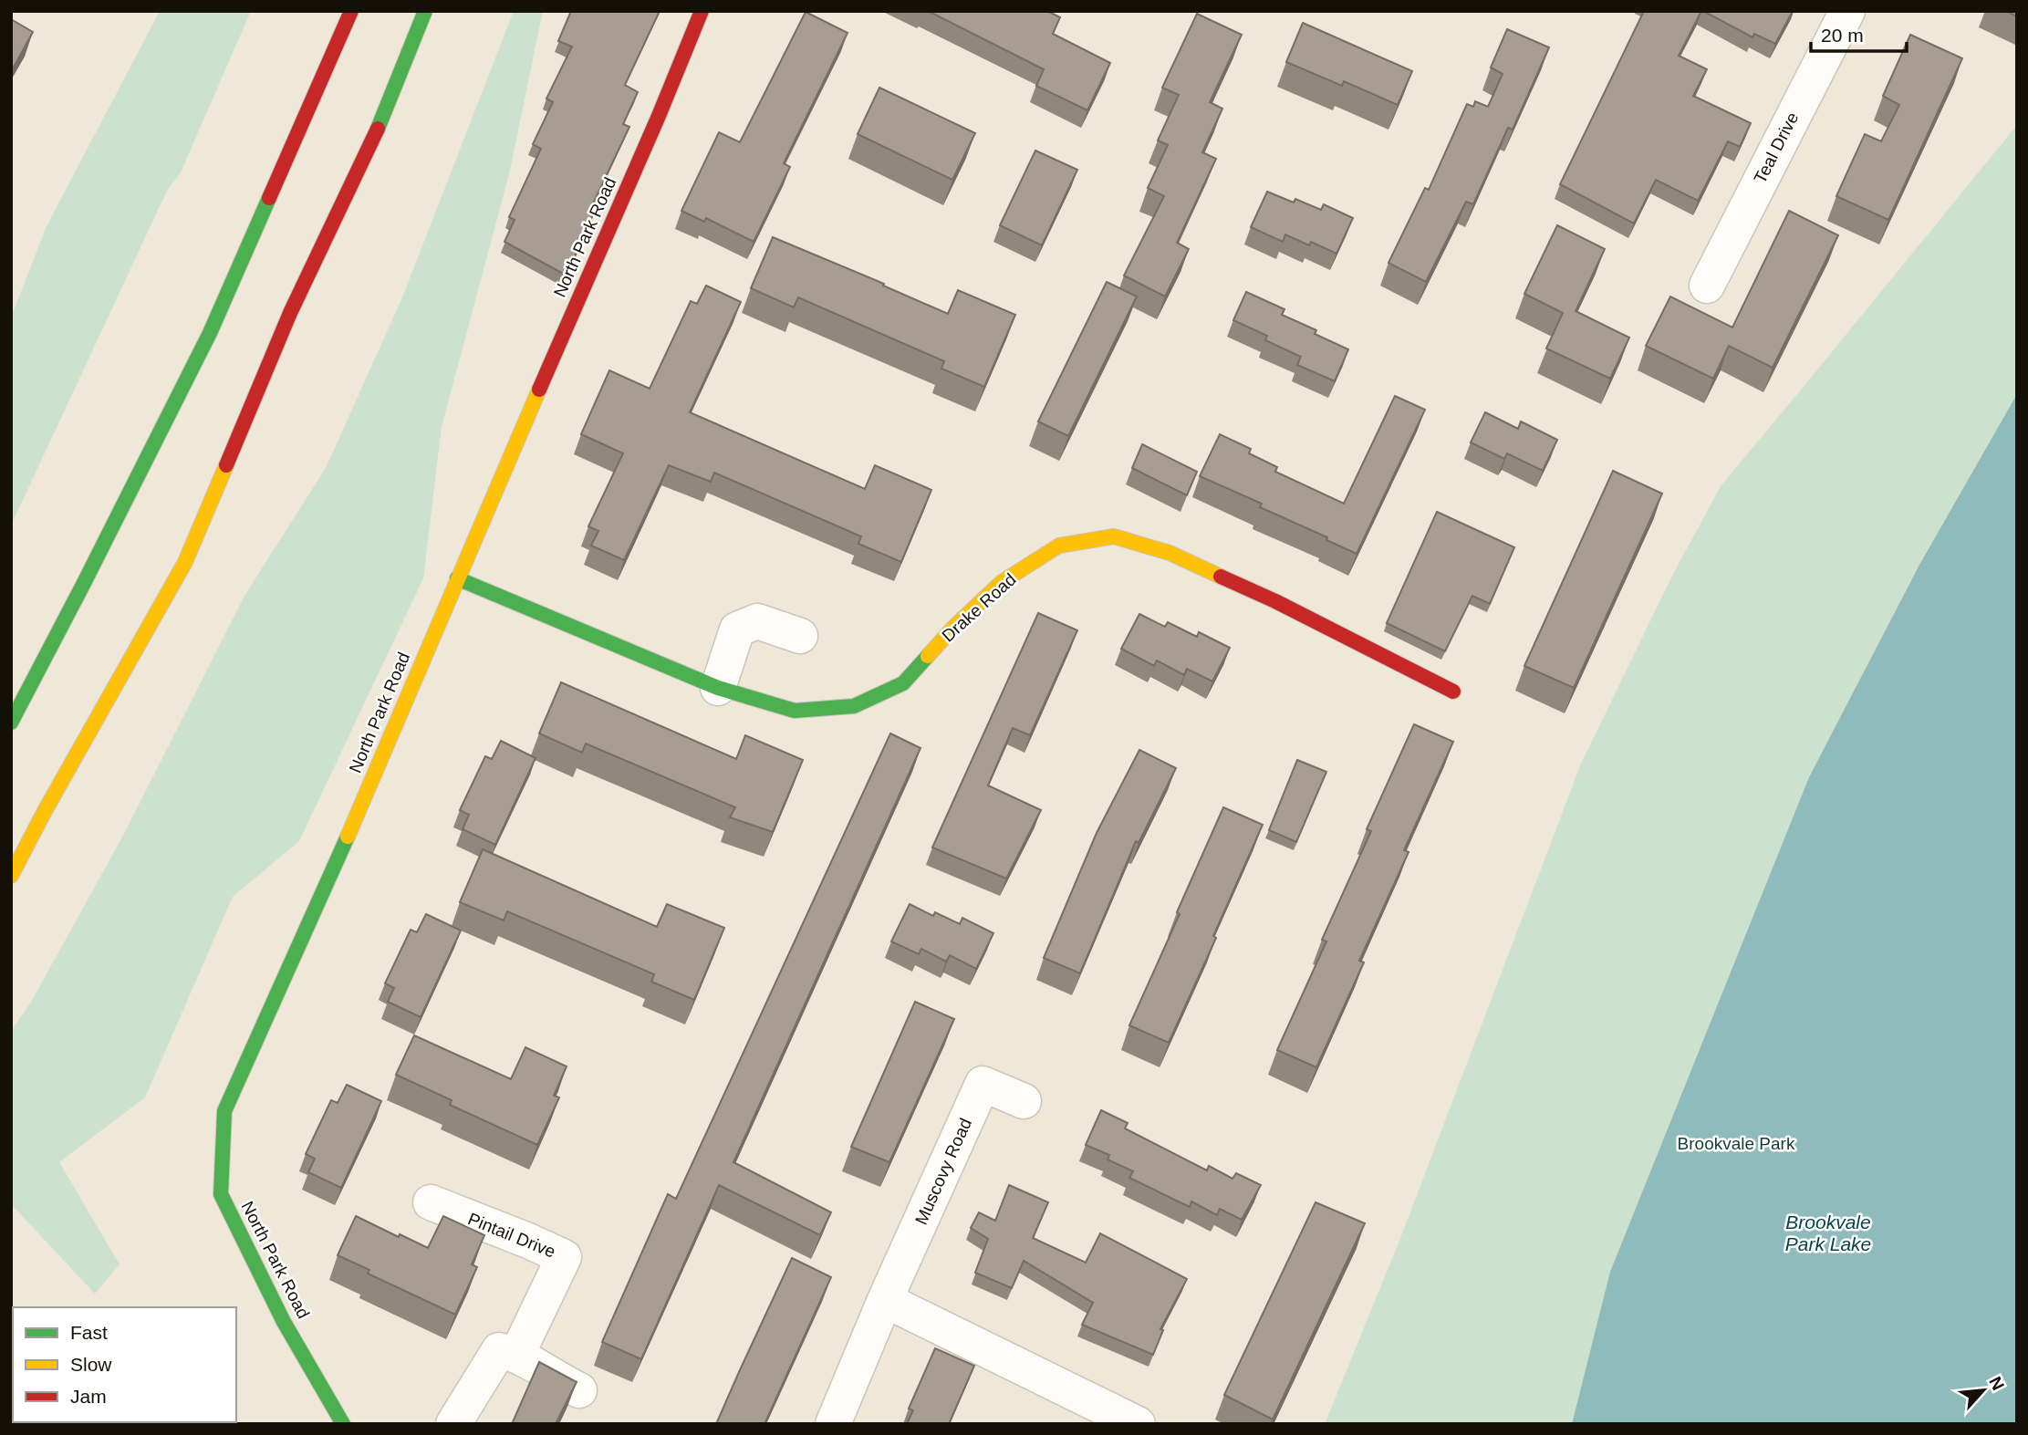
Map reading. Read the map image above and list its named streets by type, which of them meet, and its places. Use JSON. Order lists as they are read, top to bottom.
{
  "streets": {
    "main road": ["North Park Road", "Drake Road"],
    "street": ["Teal Drive", "Muscovy Road", "Pintail Drive"]
  },
  "crossings": [
    ["North Park Road", "Drake Road"]
  ],
  "water": ["Brookvale Park Lake"],
  "parks": ["Brookvale Park"],
  "legend": ["Fast", "Slow", "Jam"],
  "scale_bar": "20 m",
  "north": "top right"
}
